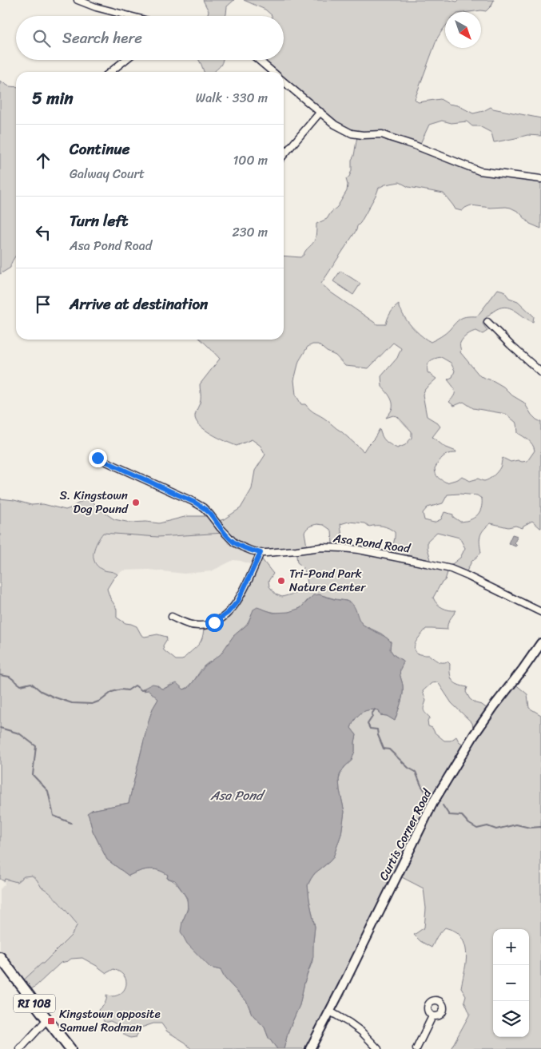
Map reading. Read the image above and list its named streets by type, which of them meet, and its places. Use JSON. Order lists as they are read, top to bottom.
{
  "streets": {
    "main road": ["RI 108"],
    "street": ["Asa Pond Road", "Curtis Corner Road"]
  },
  "water": ["Asa Pond"],
  "places": {
    "other": ["S. Kingstown Dog Pound", "Tri-Pond Park Nature Center"],
    "transit": ["Kingstown opposite Samuel Rodman"]
  },
  "north": "bottom right",
  "page": {
    "search": "Search here",
    "heading": ["5 min", "Walk · 330 m"],
    "list": [
      ["Continue", "Galway Court", "100 m"],
      ["Turn left", "Asa Pond Road", "230 m"],
      "Arrive at destination"
    ],
    "map_buttons": ["+", "−"]
  }
}
